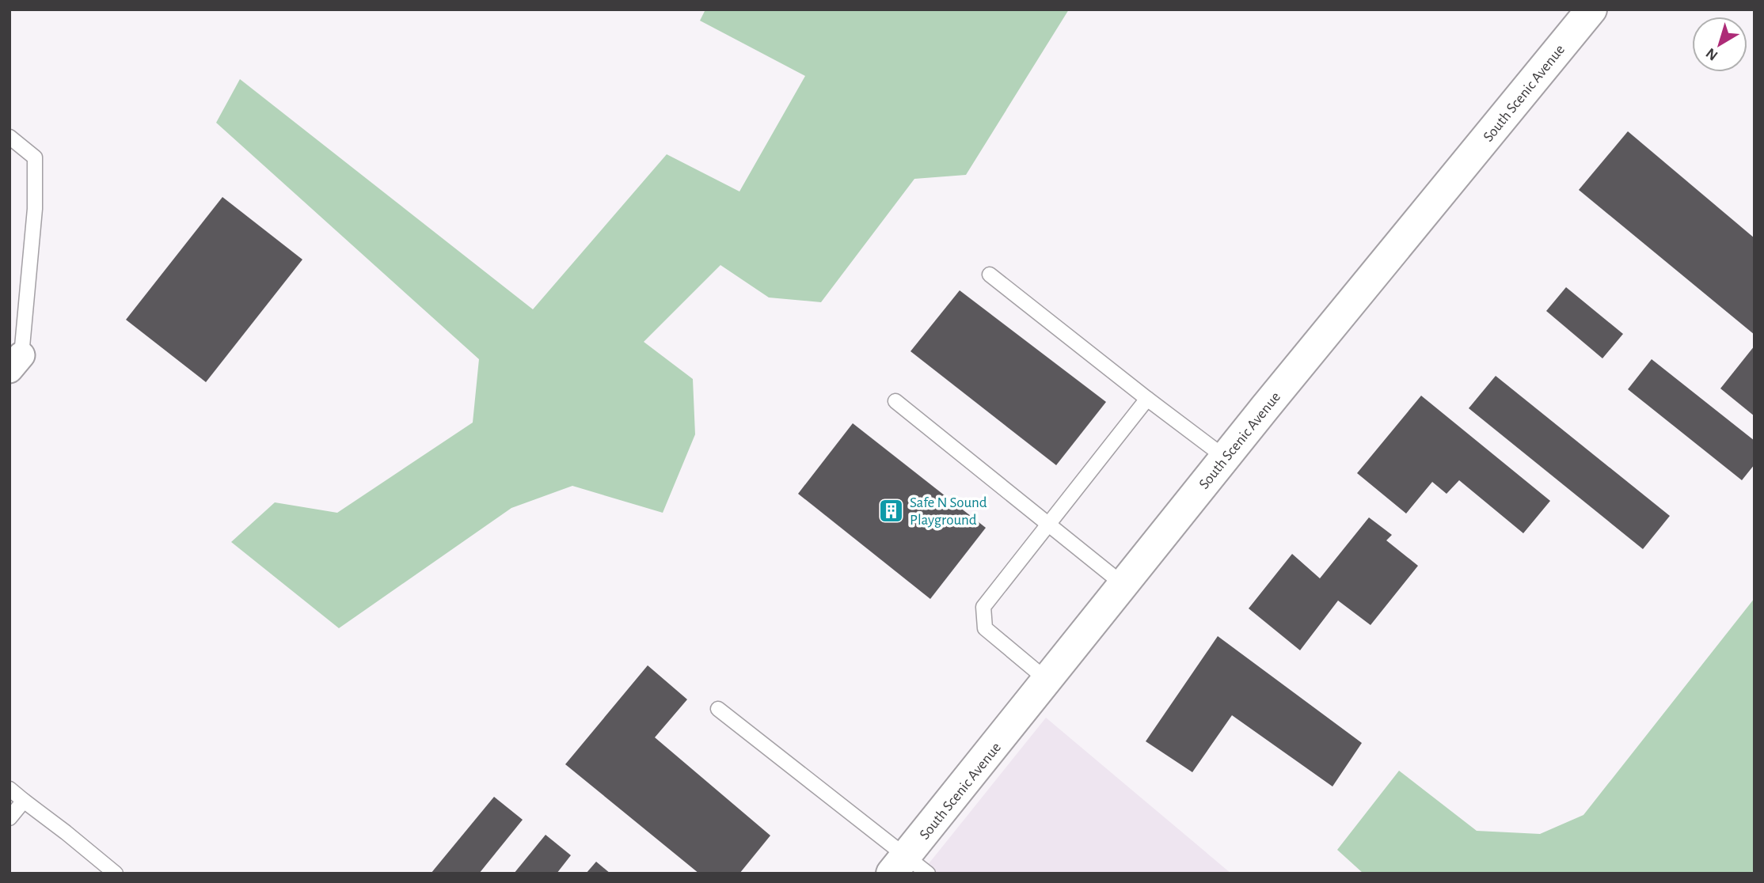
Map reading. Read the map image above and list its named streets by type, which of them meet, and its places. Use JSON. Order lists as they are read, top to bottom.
{
  "streets": {
    "main road": ["South Scenic Avenue"]
  },
  "places": {
    "building": ["Safe N Sound Playground"]
  },
  "north": "bottom left"
}
